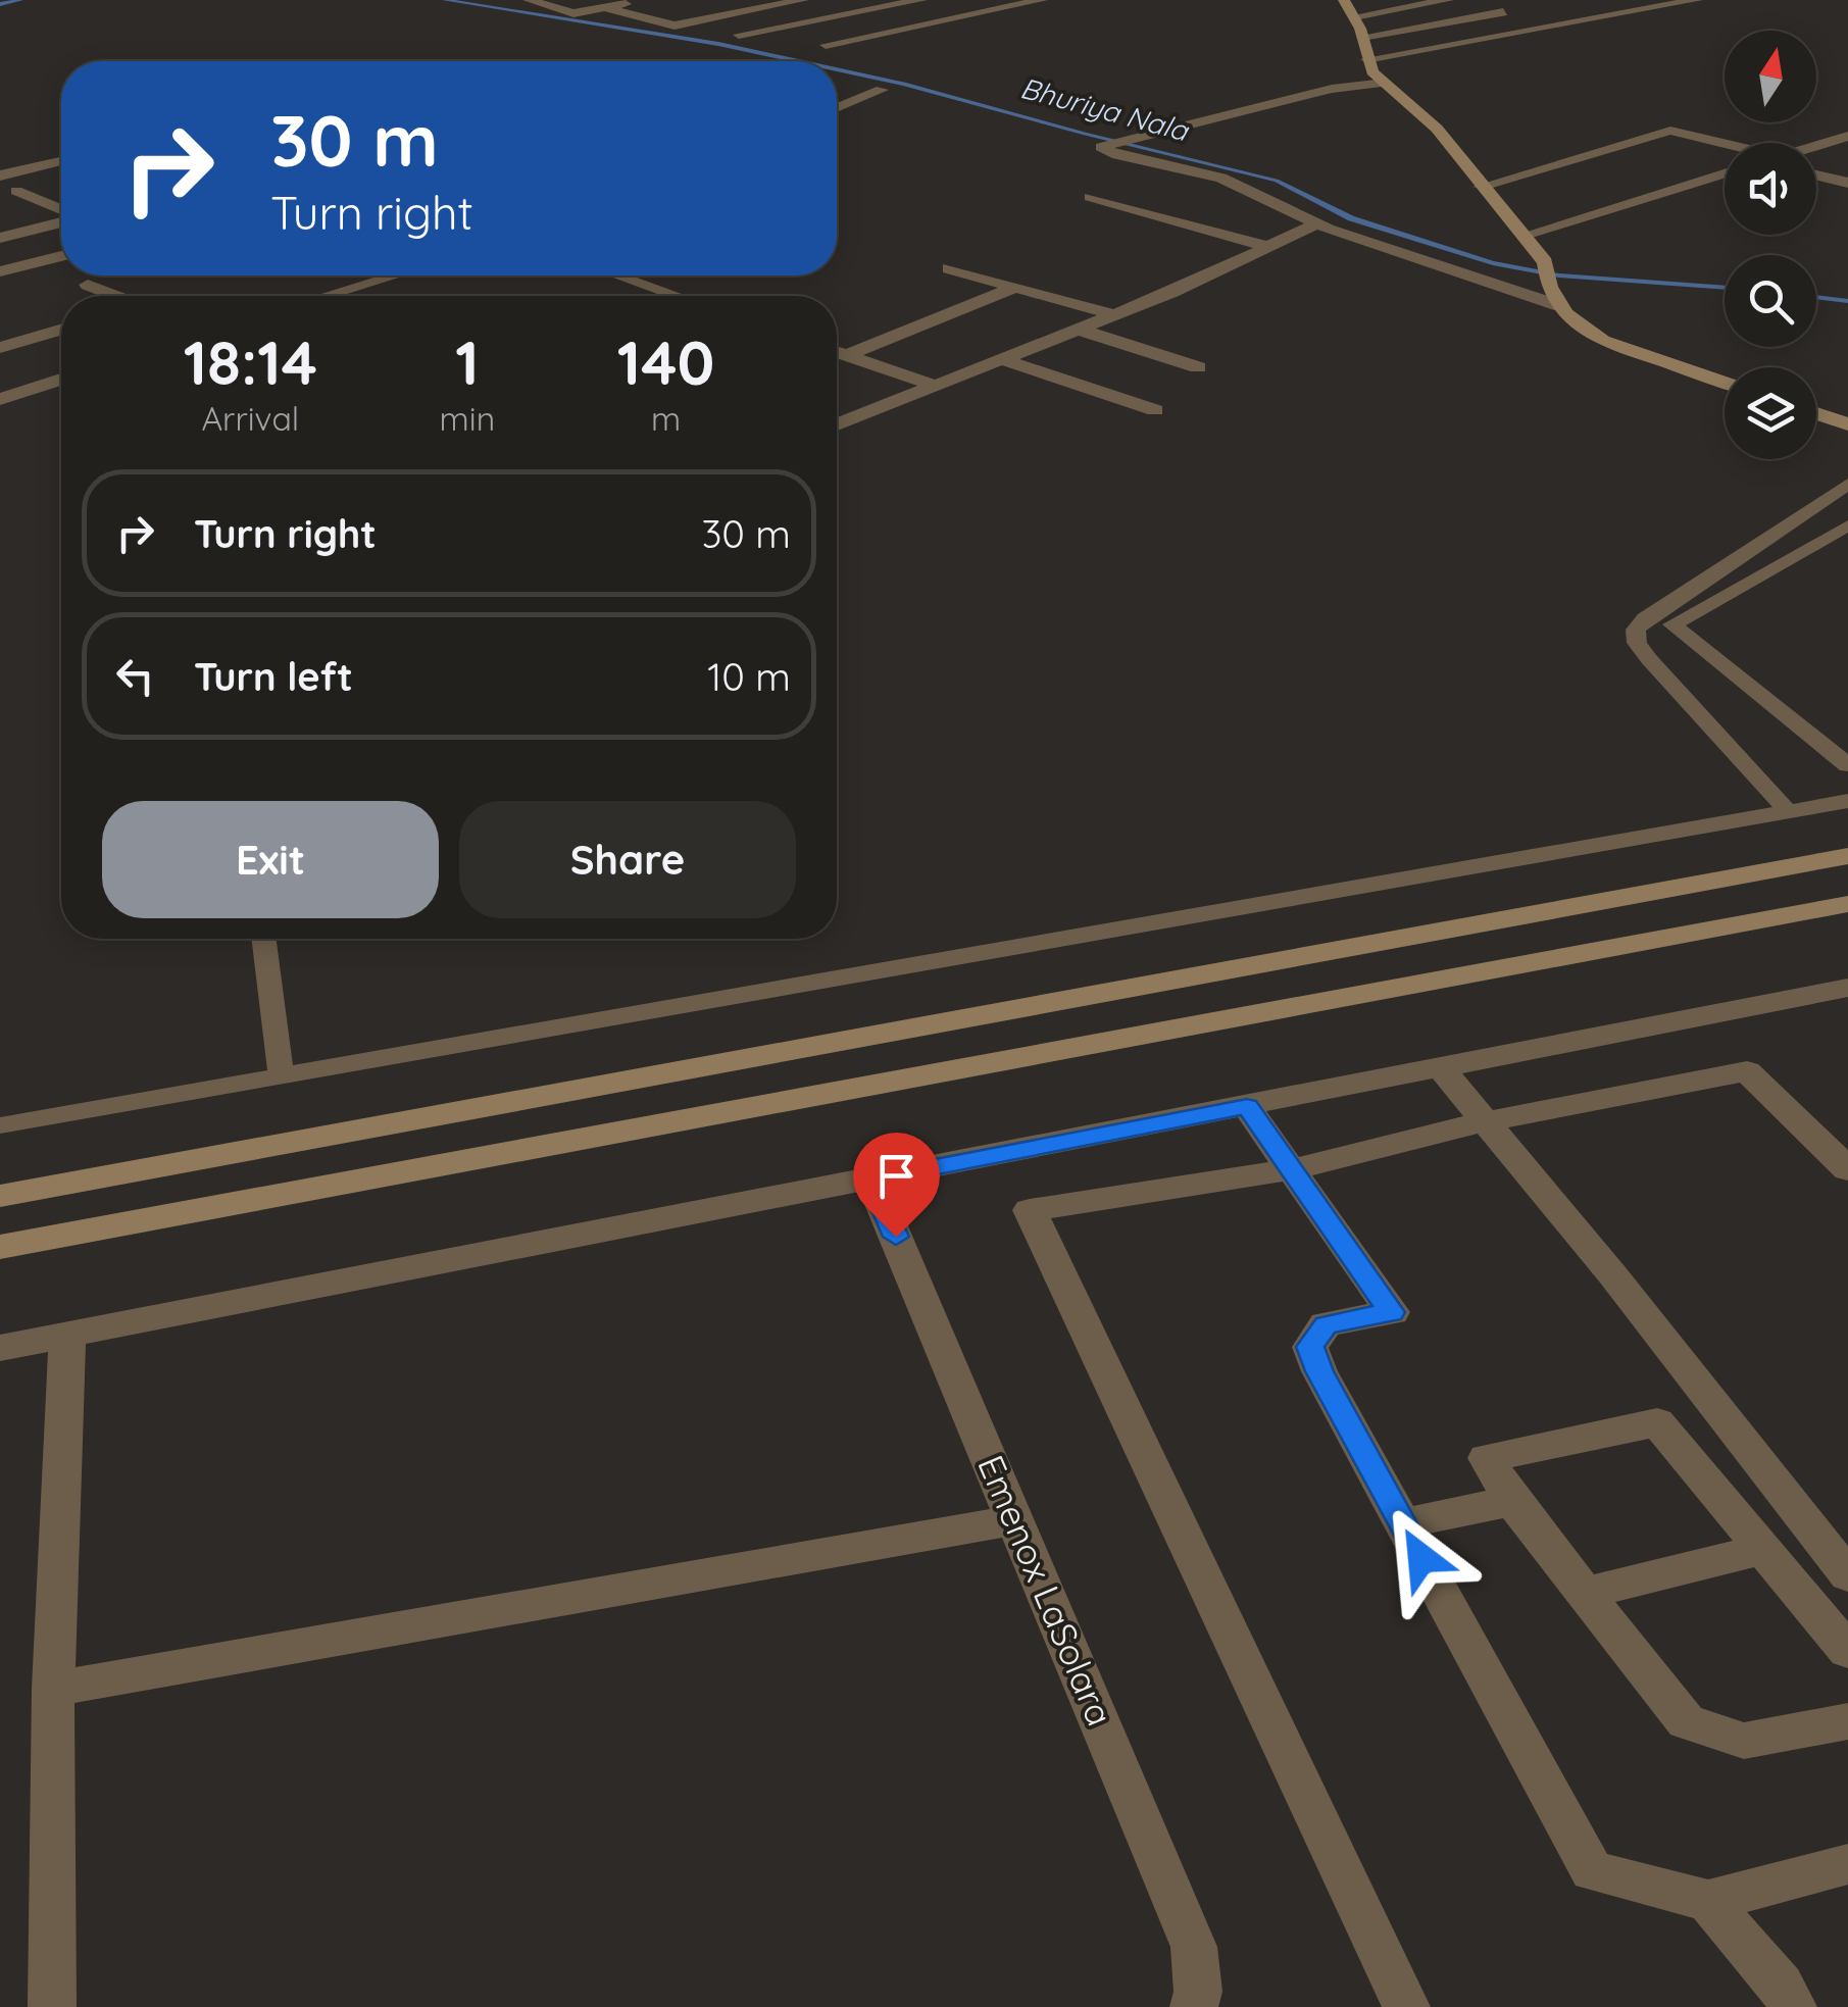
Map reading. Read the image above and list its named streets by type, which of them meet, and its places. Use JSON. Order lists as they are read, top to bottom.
{
  "streets": {
    "street": ["Emenox LaSolara"]
  },
  "water": ["Bhuriya Nala"],
  "north": "top",
  "page": {
    "turn": ["30 m", "Turn right"],
    "eta": [
      "18:14",
      "Arrival",
      "1",
      "min",
      "140",
      "m"
    ],
    "list": [
      {
        "name": "Turn right",
        "value": "30 m"
      },
      {
        "name": "Turn left",
        "value": "10 m"
      }
    ],
    "buttons": ["Exit", "Share"]
  }
}
